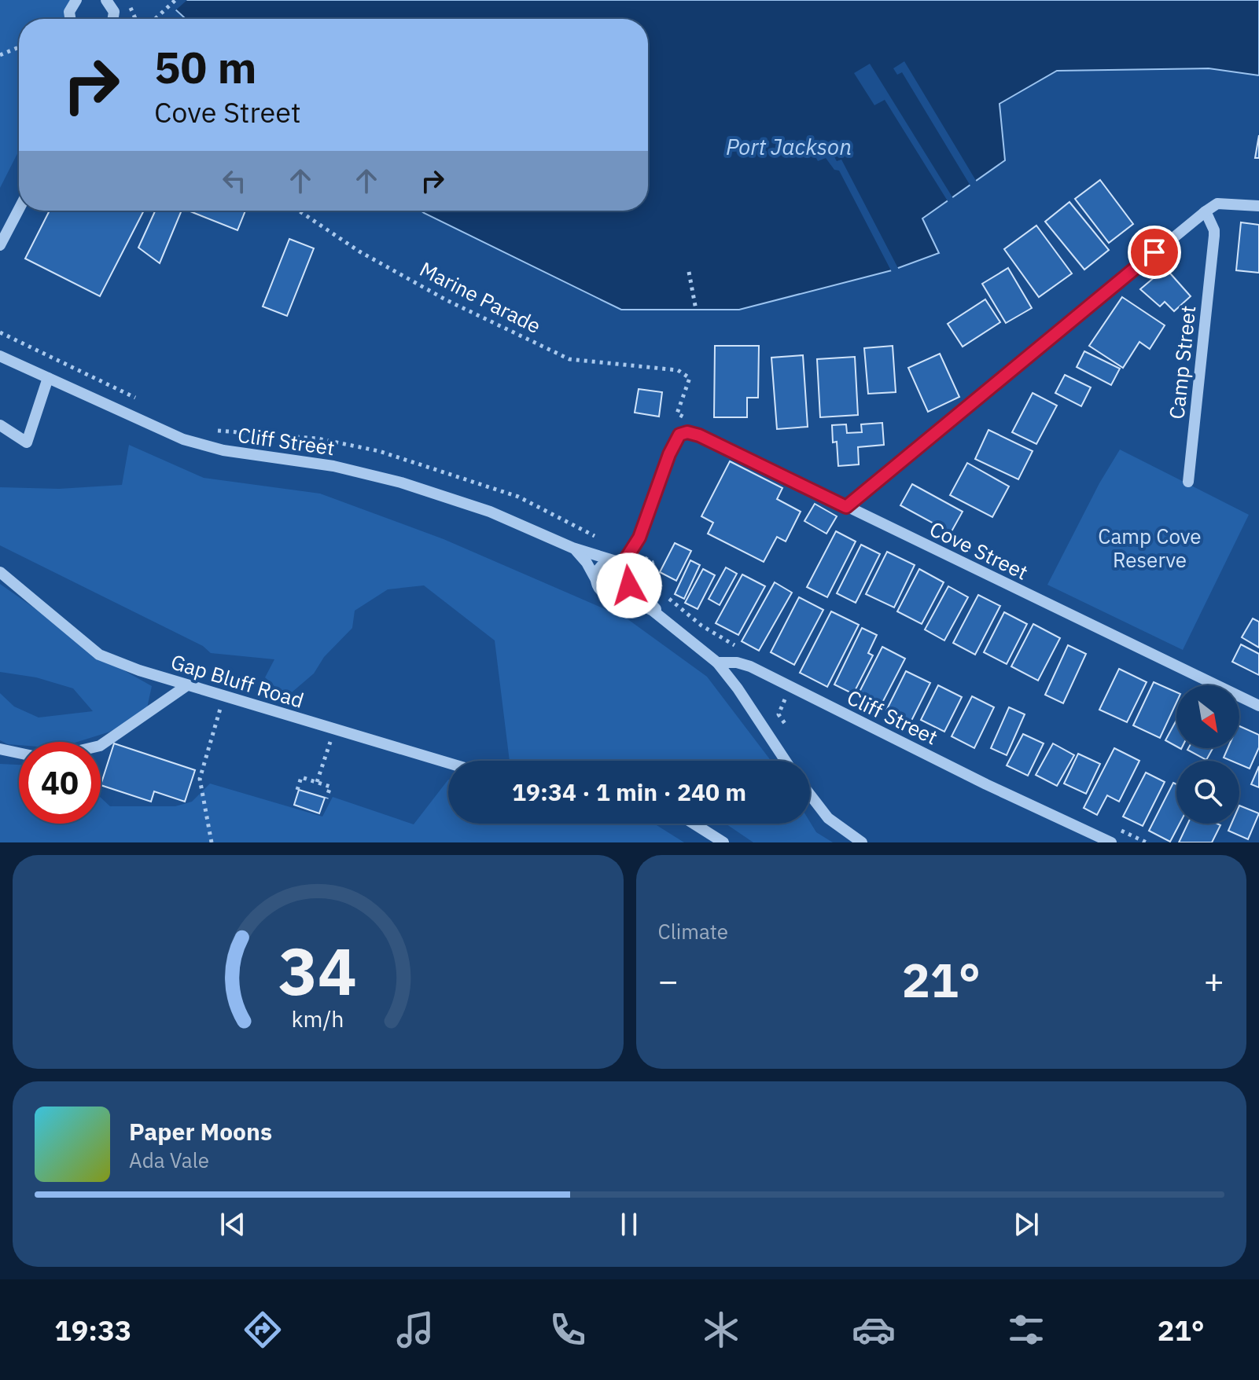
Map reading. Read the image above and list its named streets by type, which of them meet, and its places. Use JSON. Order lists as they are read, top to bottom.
{
  "streets": {
    "street": [
      "Camp Street",
      "Cliff Street",
      "Cove Street",
      "Gap Bluff Road"
    ],
    "path": ["Marine Parade"]
  },
  "crossings": [
    ["Cliff Street", "Cove Street"]
  ],
  "water": ["Port Jackson"],
  "parks": ["Camp Cove Reserve"],
  "north": "bottom right",
  "page": {
    "turn": ["50 m", "Cove Street"],
    "limit": "40",
    "trip": "19:34 · 1 min · 240 m",
    "tile": "Climate",
    "heat": ["−", "21°", "+"],
    "song": ["Paper Moons", "Ada Vale"],
    "tabs": ["19:33", "21°"],
    "gauge": ["34", "km/h"]
  }
}
